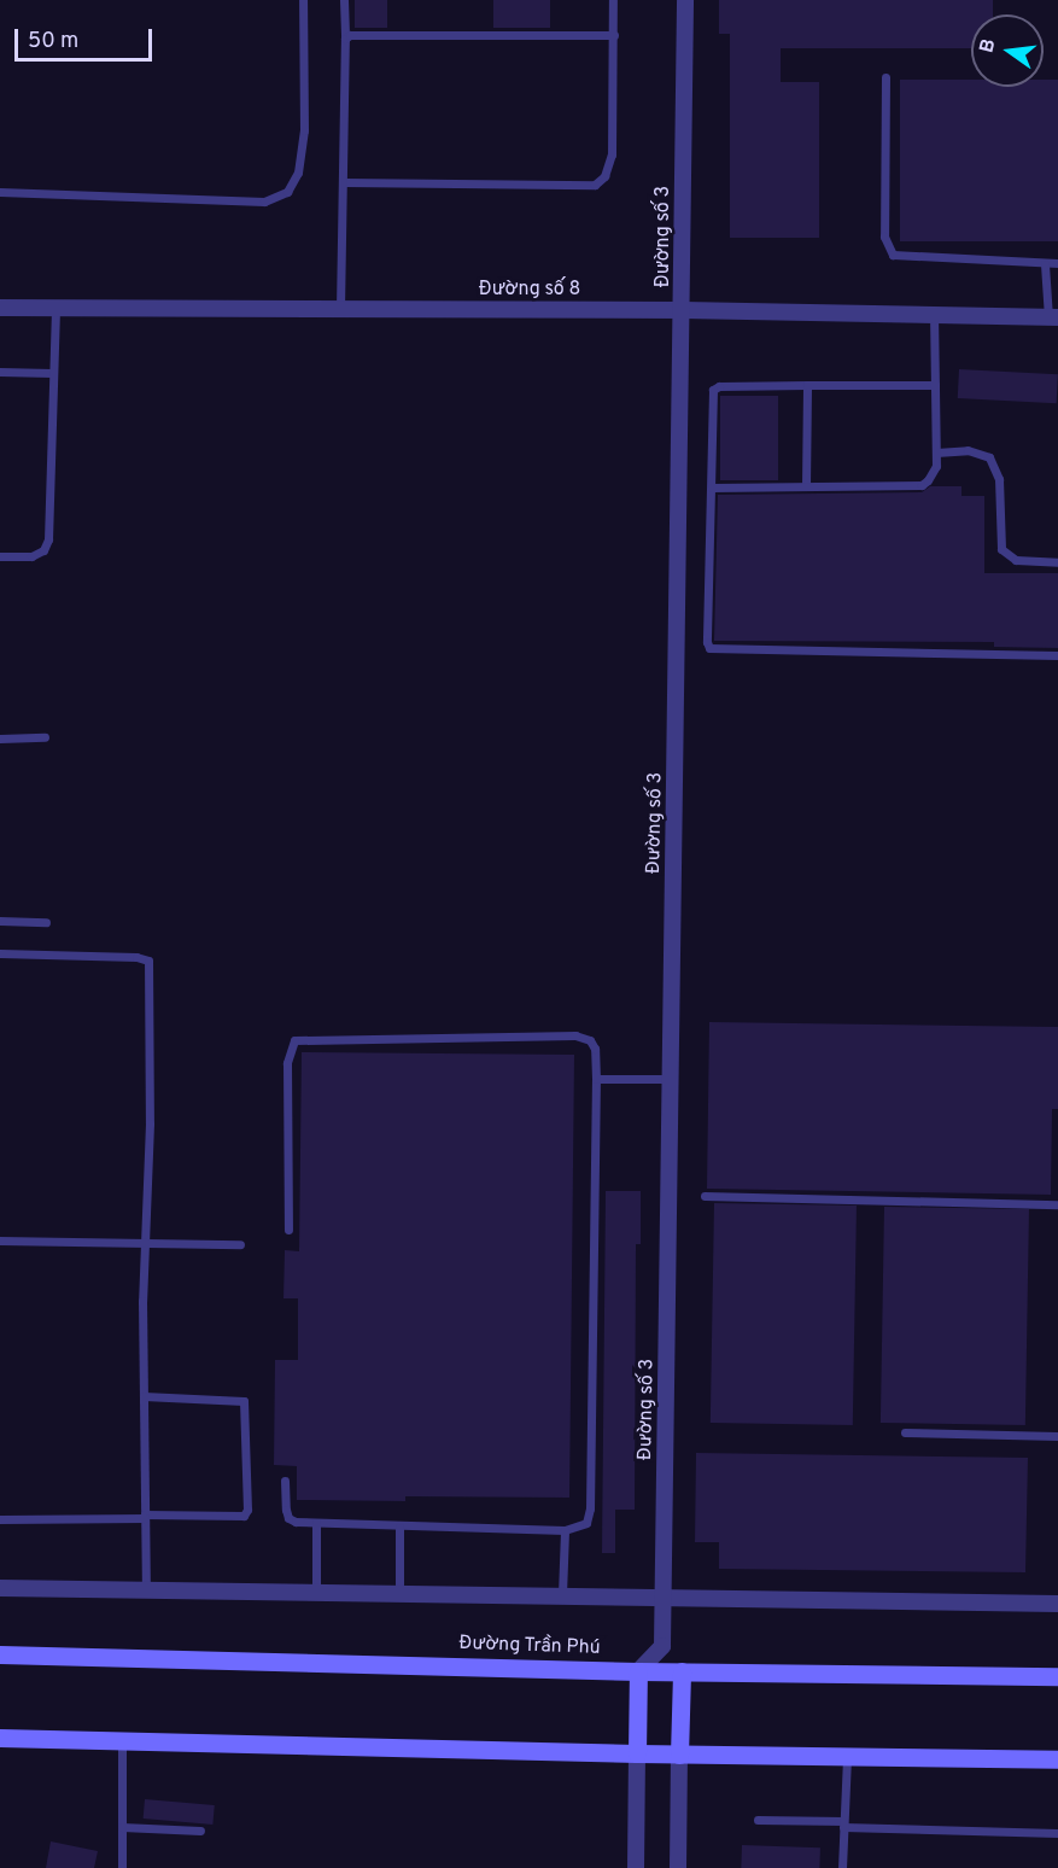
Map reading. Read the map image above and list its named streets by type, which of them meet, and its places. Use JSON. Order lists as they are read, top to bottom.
{
  "streets": {
    "main road": ["Đường Trần Phú"],
    "street": ["Đường số 3", "Đường số 8"]
  },
  "crossings": [
    ["Đường số 3", "Đường số 8"]
  ],
  "scale_bar": "50 m",
  "north": "left"
}
